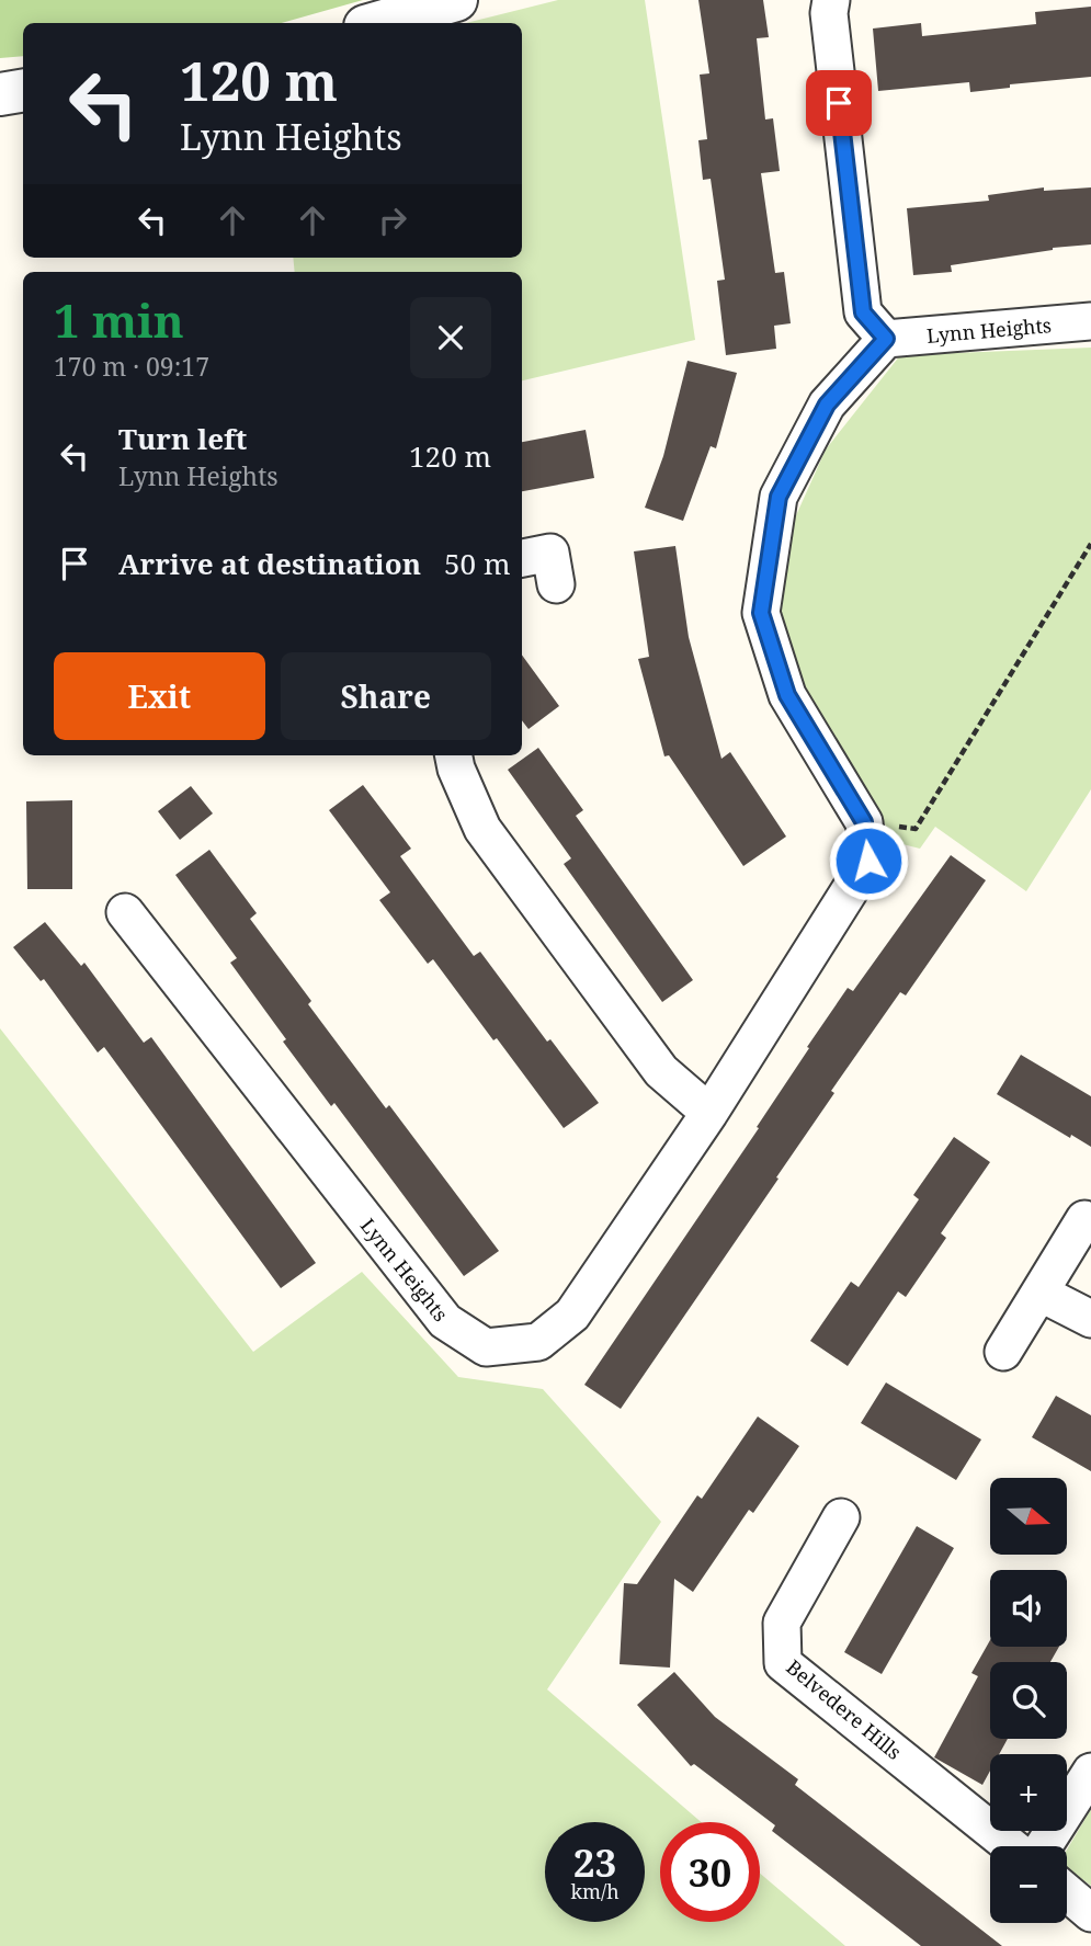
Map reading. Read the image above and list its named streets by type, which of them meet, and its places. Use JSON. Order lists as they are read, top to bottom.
{
  "streets": {
    "street": ["Lynn Heights", "Belvedere Hills"]
  },
  "north": "right",
  "page": {
    "turn": ["120 m", "Lynn Heights"],
    "heading": ["1 min", "170 m · 09:17"],
    "list": [
      {
        "name": "Turn left",
        "note": "Lynn Heights",
        "value": "120 m"
      },
      {
        "name": "Arrive at destination",
        "value": "50 m"
      }
    ],
    "buttons": ["Exit", "Share"],
    "map_buttons": ["+", "−"],
    "speed": "23 km/h",
    "limit": "30"
  }
}
